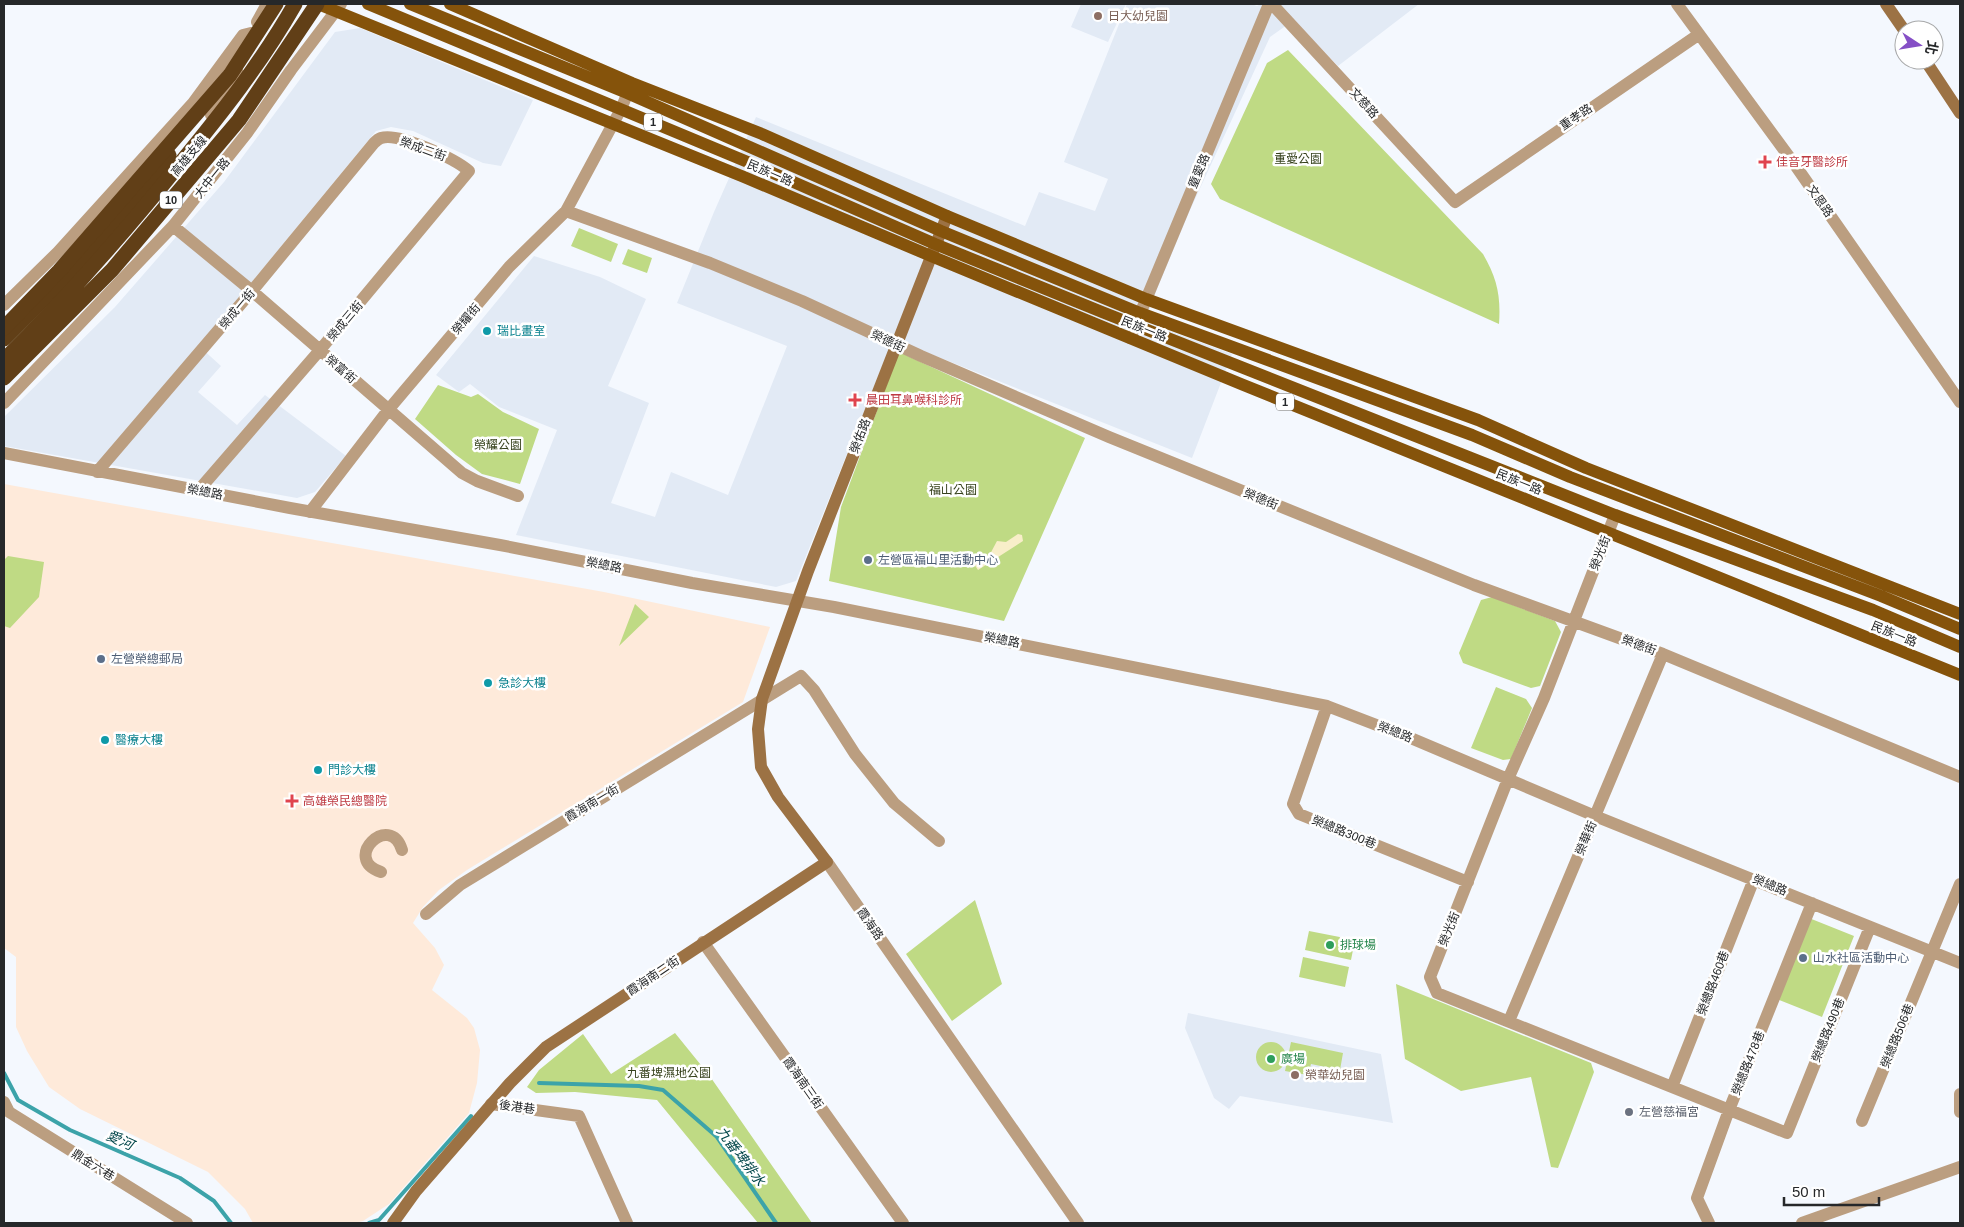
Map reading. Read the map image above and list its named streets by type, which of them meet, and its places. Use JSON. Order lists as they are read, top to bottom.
{
  "streets": {
    "highway": ["高雄支線", "10"],
    "main road": ["1", "民族一路"],
    "street": [
      "文慈路",
      "重孝路",
      "榮成二街",
      "重愛路",
      "大中一路",
      "文恩路",
      "榮成一街",
      "榮耀街",
      "榮成三街",
      "榮德街",
      "榮富街",
      "榮佑路",
      "榮總路",
      "榮光街",
      "霞海南一街",
      "榮總路300巷",
      "榮華街",
      "霞海路",
      "霞海南二街",
      "榮總路460巷",
      "榮總路490巷",
      "榮總路506巷",
      "榮總路478巷",
      "霞海南三街",
      "後港巷",
      "鼎金六巷"
    ]
  },
  "crossings": [
    ["文慈路", "重孝路"],
    ["文慈路", "重愛路"],
    ["重孝路", "文恩路"],
    ["榮成二街", "榮成一街"],
    ["榮成二街", "榮成三街"],
    ["高雄支線", "民族一路"],
    ["重愛路", "民族一路"],
    ["民族一路", "大中一路"],
    ["民族一路", "榮耀街"],
    ["民族一路", "榮佑路"],
    ["民族一路", "榮光街"],
    ["大中一路", "榮富街"],
    ["榮成一街", "榮富街"],
    ["榮成一街", "榮總路"],
    ["榮耀街", "榮德街"],
    ["榮耀街", "榮富街"],
    ["榮耀街", "榮總路"],
    ["榮成三街", "榮富街"],
    ["榮成三街", "榮總路"],
    ["榮德街", "榮佑路"],
    ["榮德街", "榮光街"],
    ["榮德街", "榮華街"],
    ["榮佑路", "榮總路"],
    ["榮佑路", "霞海路"],
    ["榮總路", "榮光街"],
    ["榮總路", "榮總路300巷"],
    ["榮總路", "榮華街"],
    ["榮總路", "霞海路"],
    ["榮總路", "榮總路460巷"],
    ["榮總路", "榮總路490巷"],
    ["榮總路", "榮總路506巷"],
    ["榮總路", "榮總路478巷"],
    ["榮光街", "榮總路300巷"],
    ["榮光街", "榮華街"],
    ["榮光街", "榮總路460巷"],
    ["榮光街", "榮總路490巷"],
    ["榮光街", "榮總路478巷"],
    ["霞海南一街", "霞海路"],
    ["霞海路", "霞海南二街"],
    ["霞海南二街", "霞海南三街"],
    ["霞海南二街", "後港巷"]
  ],
  "water": ["愛河", "九番埤排水"],
  "parks": [
    "重愛公園",
    "榮耀公園",
    "福山公園",
    "九番埤濕地公園"
  ],
  "places": {
    "other": [
      "日大幼兒園",
      "瑞比畫室",
      "左營區福山里活動中心",
      "左營榮總郵局",
      "急診大樓",
      "醫療大樓",
      "門診大樓",
      "排球場",
      "山水社區活動中心",
      "廣場",
      "榮華幼兒園",
      "左營慈福宮"
    ],
    "health": ["佳音牙醫診所", "晨田耳鼻喉科診所", "高雄榮民總醫院"]
  },
  "scale_bar": "50 m",
  "north": "right"
}
